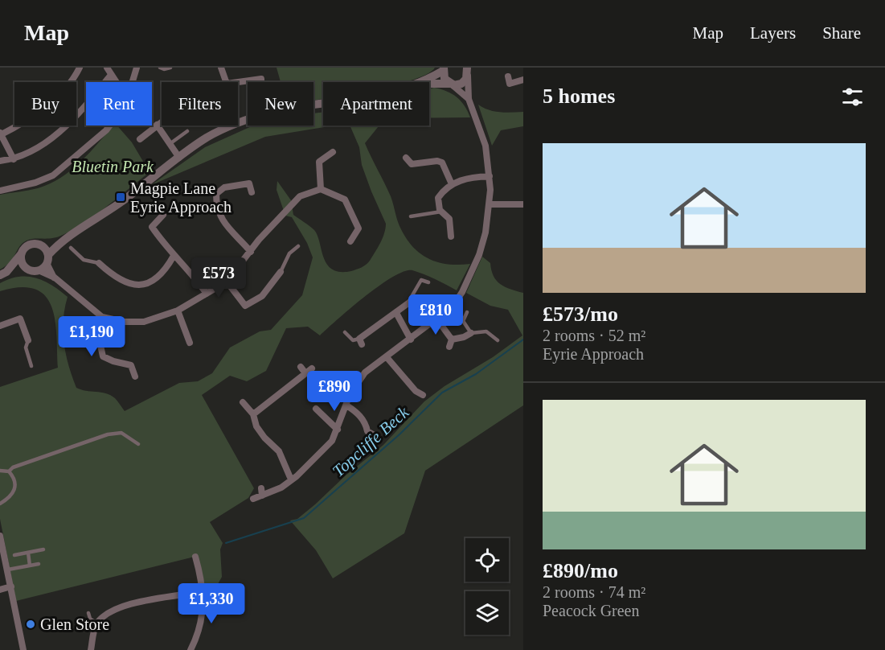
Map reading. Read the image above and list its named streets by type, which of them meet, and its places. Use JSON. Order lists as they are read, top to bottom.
{
  "water": ["Topcliffe Beck"],
  "parks": ["Bluetin Park"],
  "places": {
    "transit": ["Magpie Lane Eyrie Approach"],
    "other": ["Glen Store"]
  },
  "page": {
    "header": "Map",
    "nav": ["Map", "Layers", "Share"],
    "heading": "5 homes",
    "chip": [
      "Buy",
      "Rent",
      "Filters",
      "New",
      "Apartment"
    ],
    "list": [
      {
        "name": "£573/mo",
        "note": "2 rooms · 52 m² · Eyrie Approach"
      },
      {
        "name": "£890/mo",
        "note": "2 rooms · 74 m² · Peacock Green"
      }
    ],
    "price": [
      "£573",
      "£810",
      "£1,190",
      "£890",
      "£1,330"
    ]
  }
}
